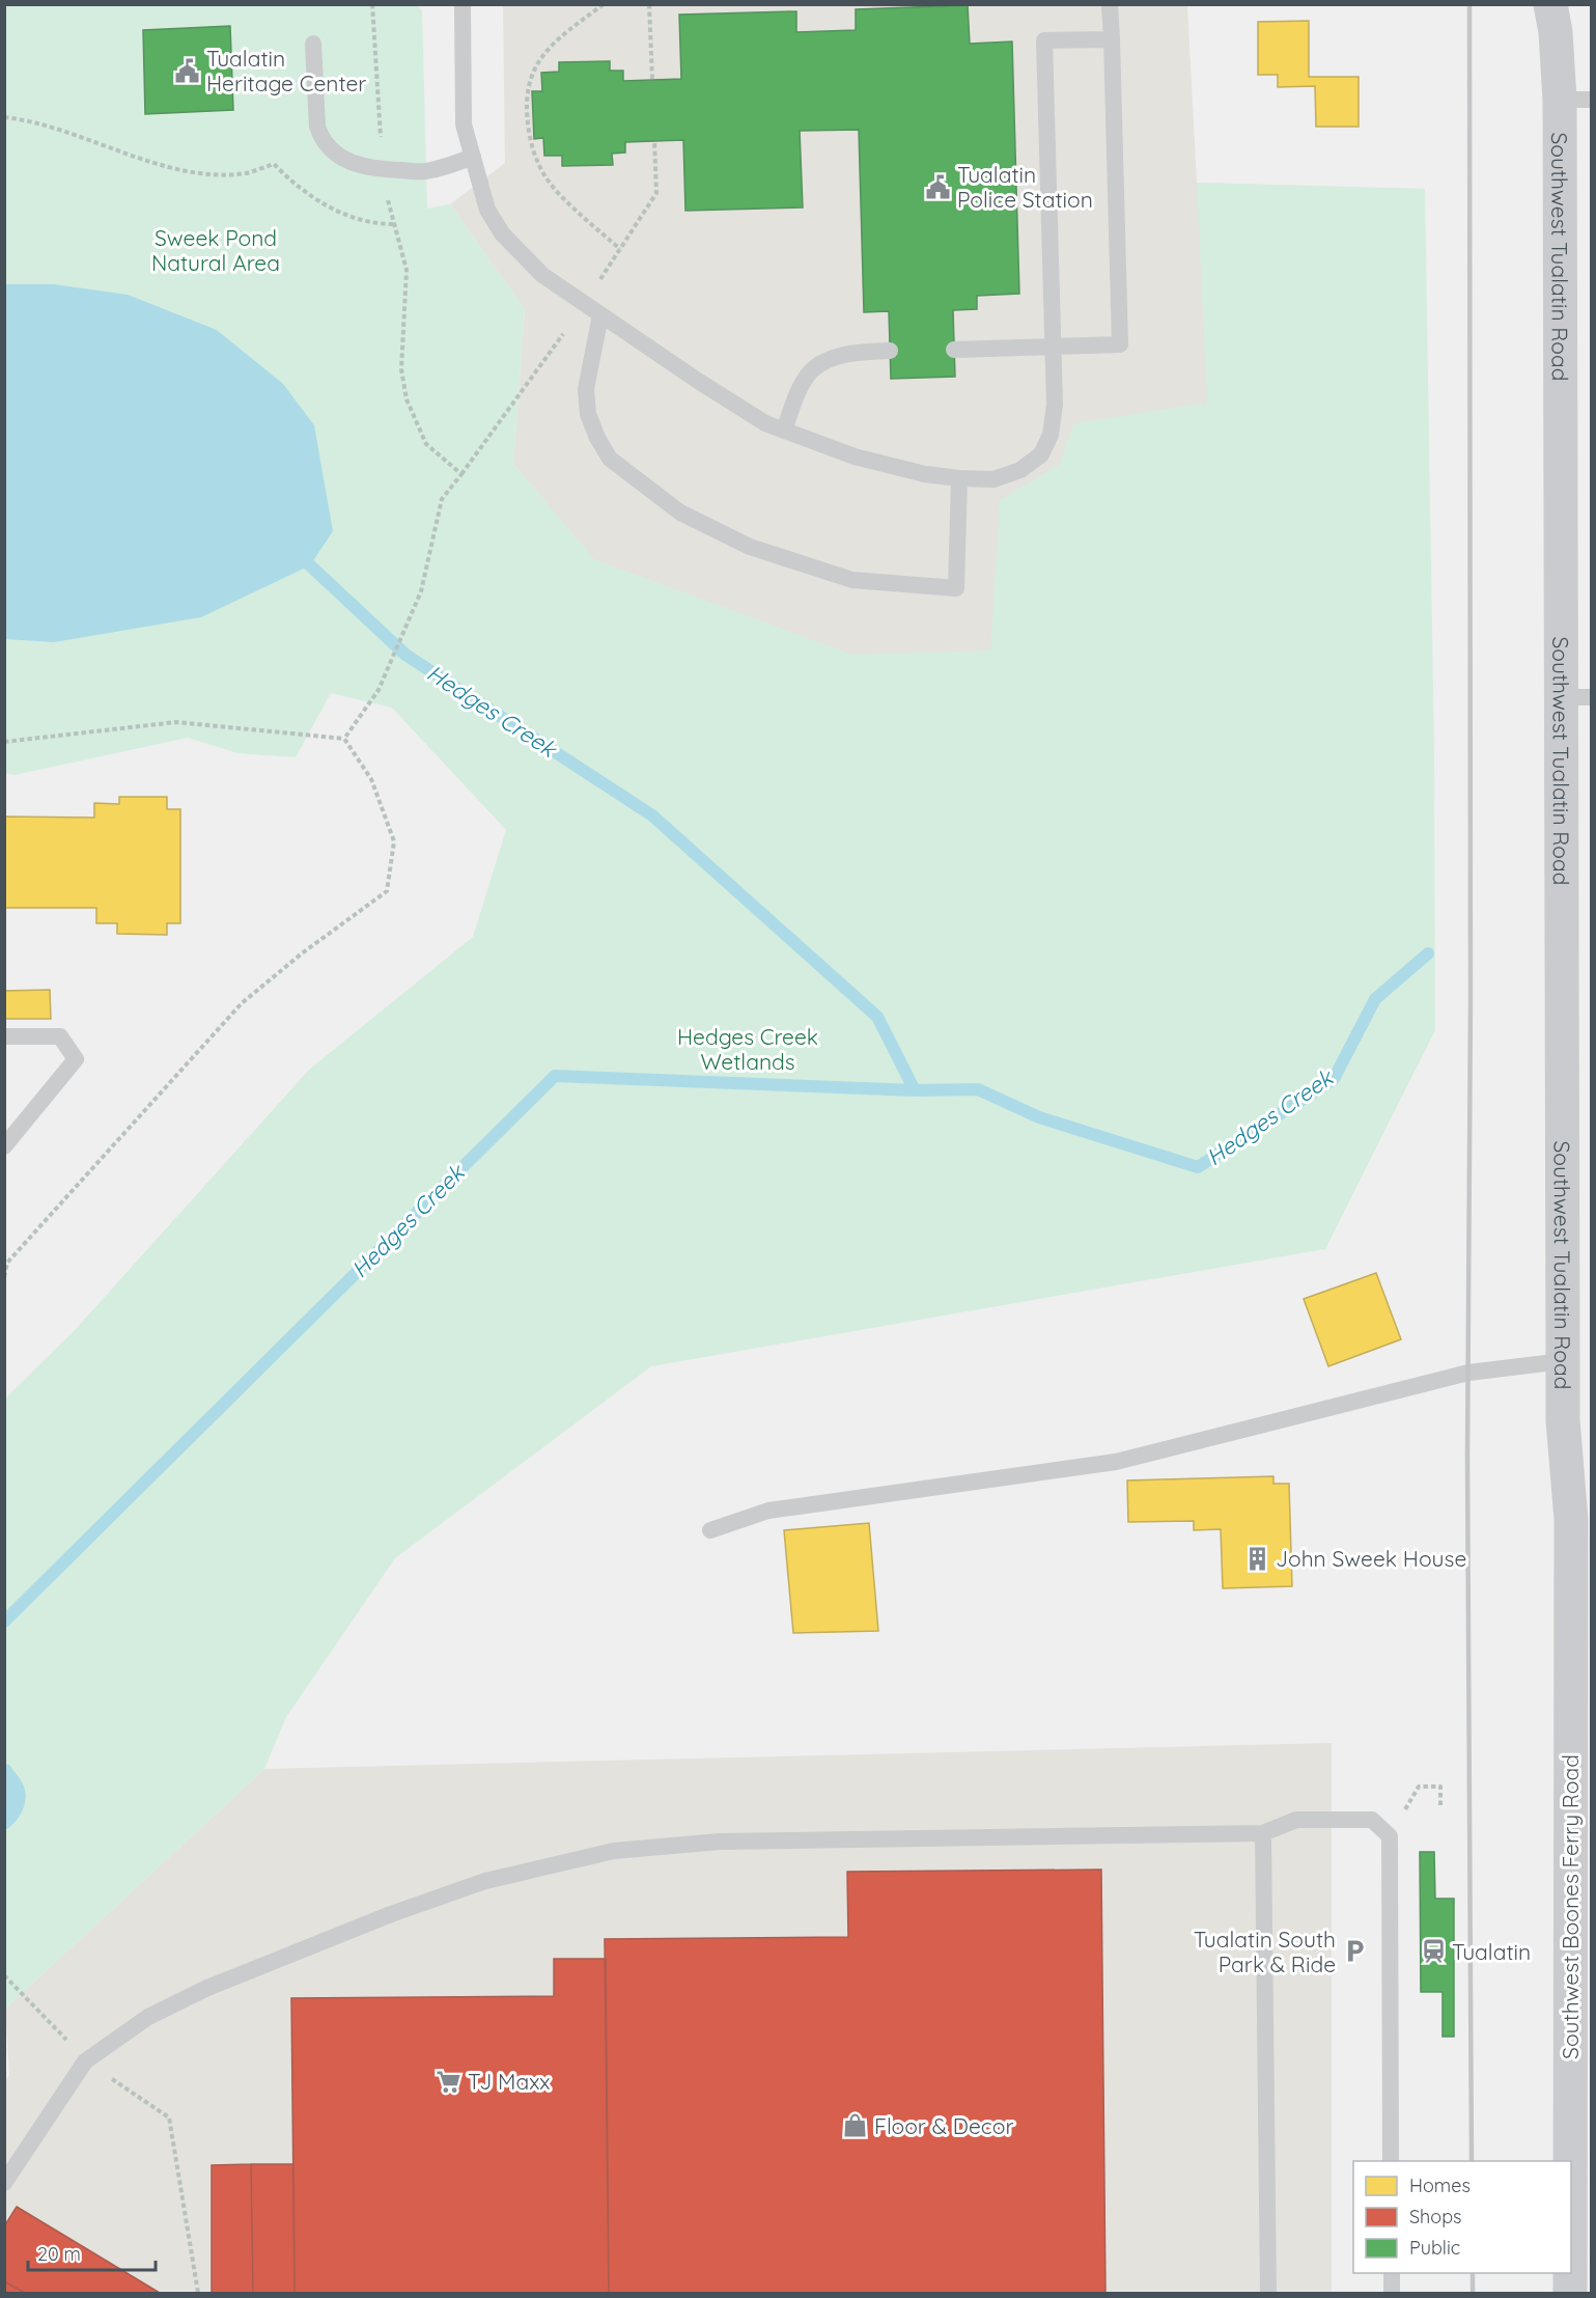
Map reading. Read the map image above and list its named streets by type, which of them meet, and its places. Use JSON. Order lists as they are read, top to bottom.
{
  "streets": {
    "main road": ["Southwest Tualatin Road", "Southwest Boones Ferry Road"]
  },
  "crossings": [
    ["Southwest Tualatin Road", "Southwest Boones Ferry Road"]
  ],
  "water": ["Hedges Creek"],
  "parks": ["Sweek Pond Natural Area", "Hedges Creek Wetlands"],
  "places": {
    "public building": ["Tualatin Heritage Center", "Tualatin Police Station"],
    "building": ["John Sweek House"],
    "parking": ["Tualatin South Park & Ride"],
    "station": ["Tualatin"],
    "supermarket": ["TJ Maxx"],
    "shop": ["Floor & Decor"]
  },
  "legend": ["Homes", "Shops", "Public"],
  "scale_bar": "20 m"
}
